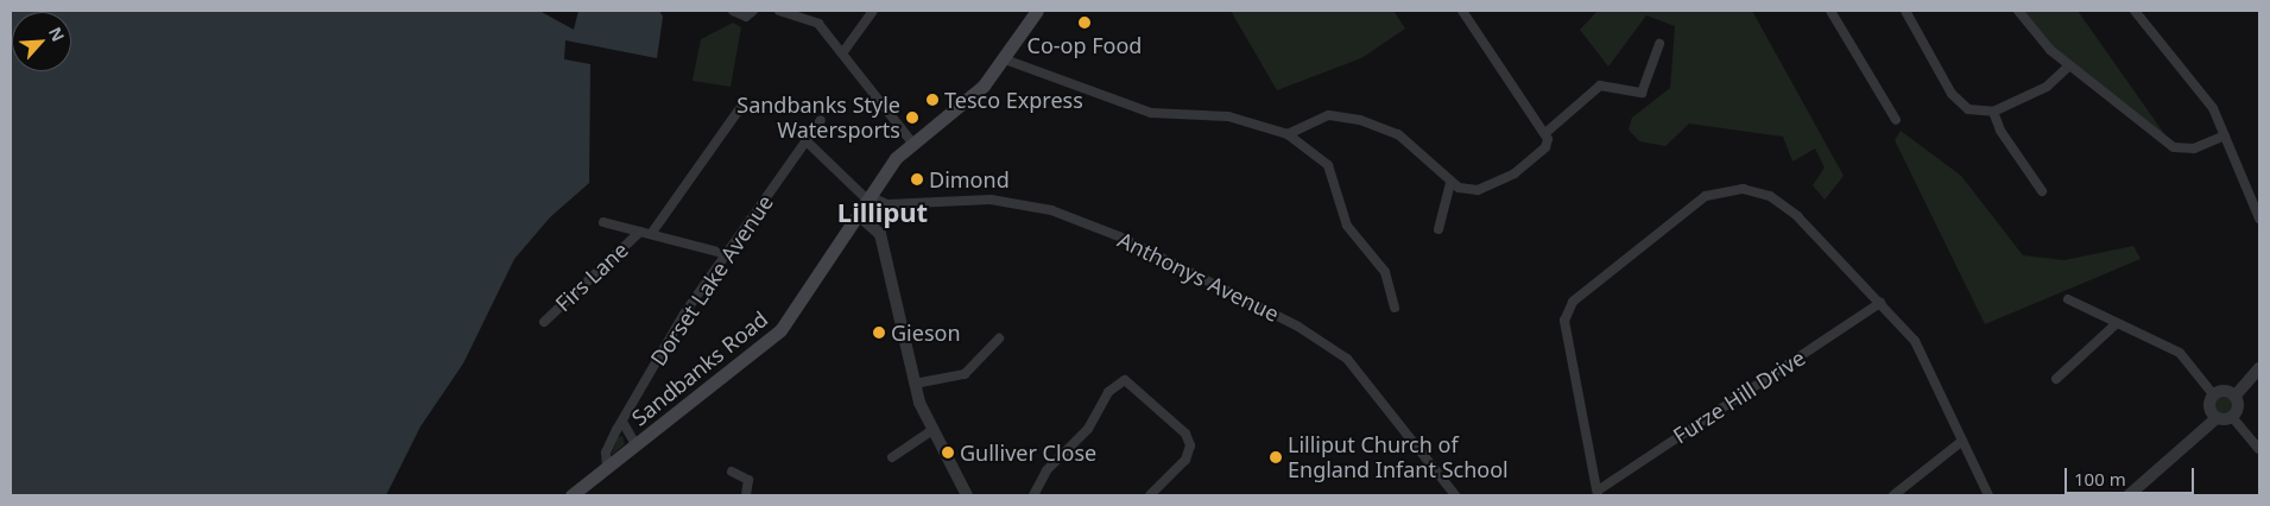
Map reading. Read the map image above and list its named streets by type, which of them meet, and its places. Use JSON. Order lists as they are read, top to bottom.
{
  "streets": {
    "main road": ["Sandbanks Road"],
    "street": [
      "Firs Lane",
      "Anthonys Avenue",
      "Dorset Lake Avenue",
      "Furze Hill Drive"
    ]
  },
  "crossings": [
    ["Anthonys Avenue", "Sandbanks Road"],
    ["Dorset Lake Avenue", "Sandbanks Road"]
  ],
  "districts": ["Lilliput"],
  "places": [
    "Co-op Food",
    "Tesco Express",
    "Sandbanks Style Watersports",
    "Dimond",
    "Gieson",
    "Gulliver Close",
    "Lilliput Church of England Infant School"
  ],
  "scale_bar": "100 m",
  "north": "top right"
}
